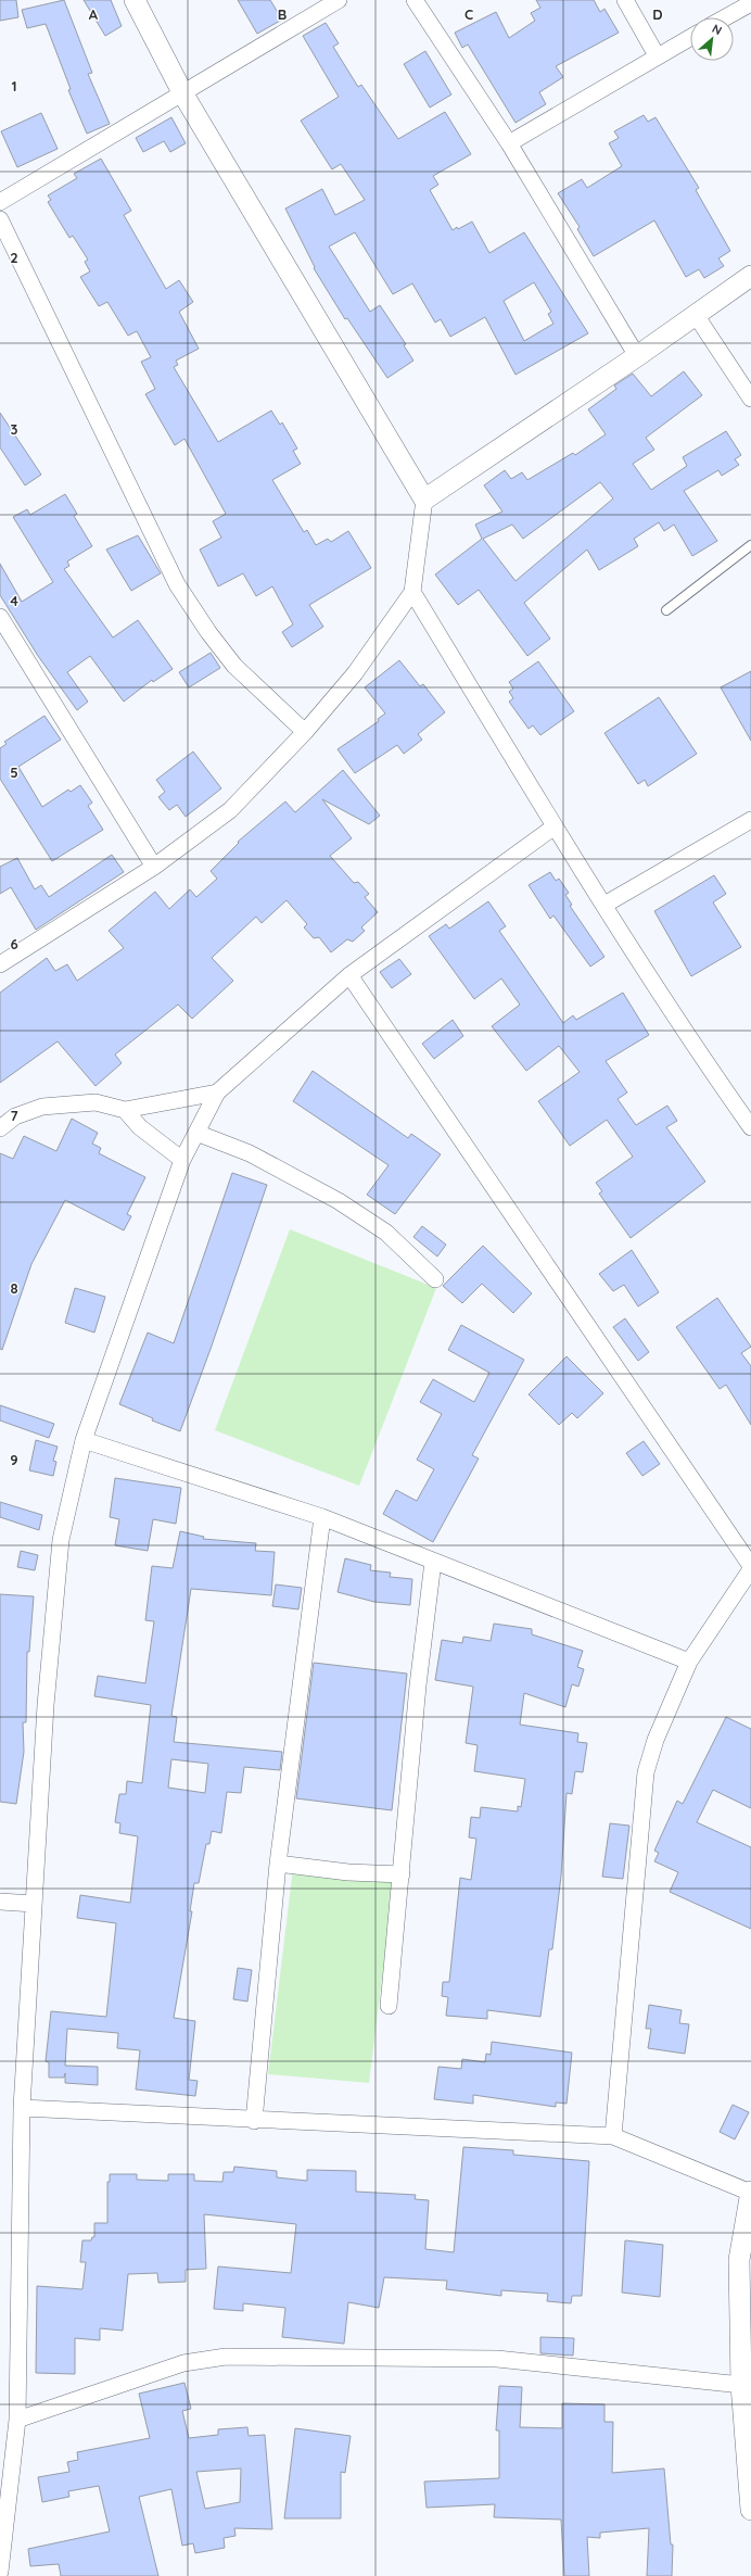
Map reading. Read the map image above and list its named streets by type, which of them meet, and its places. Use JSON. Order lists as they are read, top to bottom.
{
  "north": "top right",
  "grid": {
    "columns": [
      "A",
      "B",
      "C",
      "D"
    ],
    "rows": [
      "1",
      "2",
      "3",
      "4",
      "5",
      "6",
      "7",
      "8",
      "9"
    ]
  }
}
